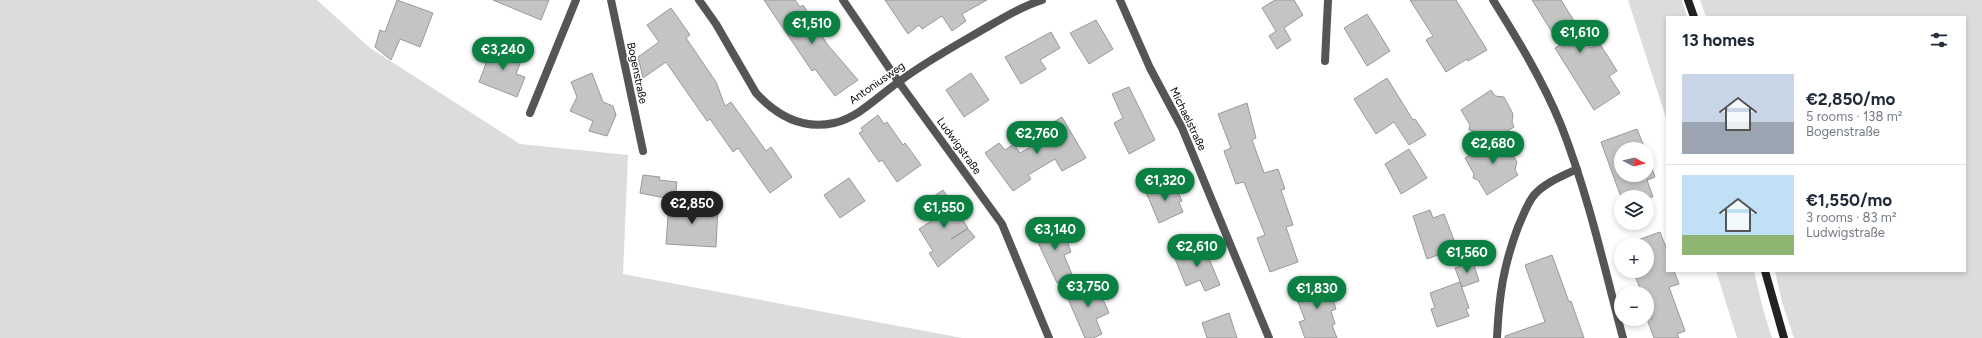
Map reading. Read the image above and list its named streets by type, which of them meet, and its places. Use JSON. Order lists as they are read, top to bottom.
{
  "streets": {
    "street": [
      "Bogenstraße",
      "Antoniusweg",
      "Michaelstraße",
      "Ludwigstraße"
    ]
  },
  "crossings": [
    ["Antoniusweg", "Ludwigstraße"]
  ],
  "north": "right",
  "page": {
    "price": [
      "€1,510",
      "€1,610",
      "€3,240",
      "€2,760",
      "€2,680",
      "€1,320",
      "€2,850",
      "€1,550",
      "€3,140",
      "€2,610",
      "€1,560",
      "€3,750",
      "€1,830"
    ],
    "heading": "13 homes",
    "list": [
      {
        "name": "€2,850/mo",
        "note": "5 rooms · 138 m² · Bogenstraße"
      },
      {
        "name": "€1,550/mo",
        "note": "3 rooms · 83 m² · Ludwigstraße"
      }
    ],
    "map_buttons": ["+", "−"]
  }
}
